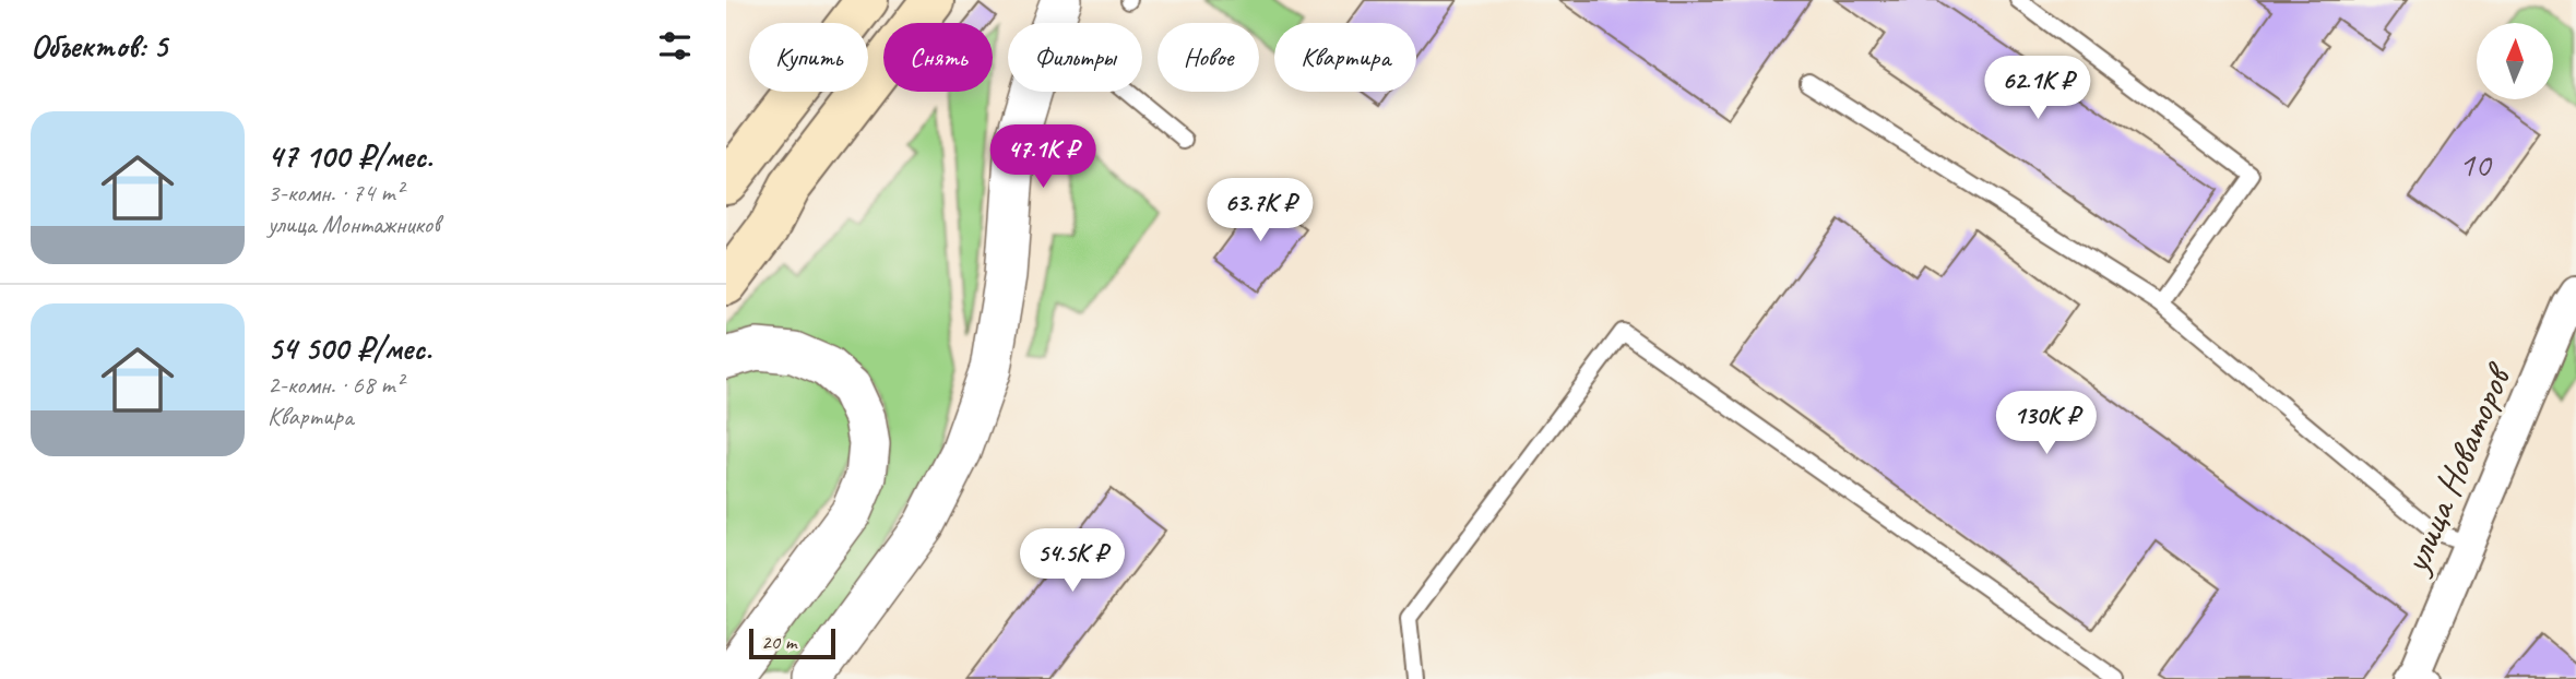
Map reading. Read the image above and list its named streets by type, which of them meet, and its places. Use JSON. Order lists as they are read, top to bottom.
{
  "streets": {
    "street": ["улица Новаторов"]
  },
  "house_numbers": ["10"],
  "scale_bar": "20 m",
  "north": "top",
  "page": {
    "heading": "Объектов: 5",
    "chip": [
      "Купить",
      "Снять",
      "Фильтры",
      "Новое",
      "Квартира"
    ],
    "price": [
      "62.1K ₽",
      "47.1K ₽",
      "63.7K ₽",
      "130K ₽",
      "54.5K ₽"
    ],
    "list": [
      {
        "name": "47 100 ₽/мес.",
        "note": "3-комн. · 74 m² · улица Монтажников"
      },
      {
        "name": "54 500 ₽/мес.",
        "note": "2-комн. · 68 m² · Квартира"
      }
    ],
    "scale": "20 m"
  }
}
